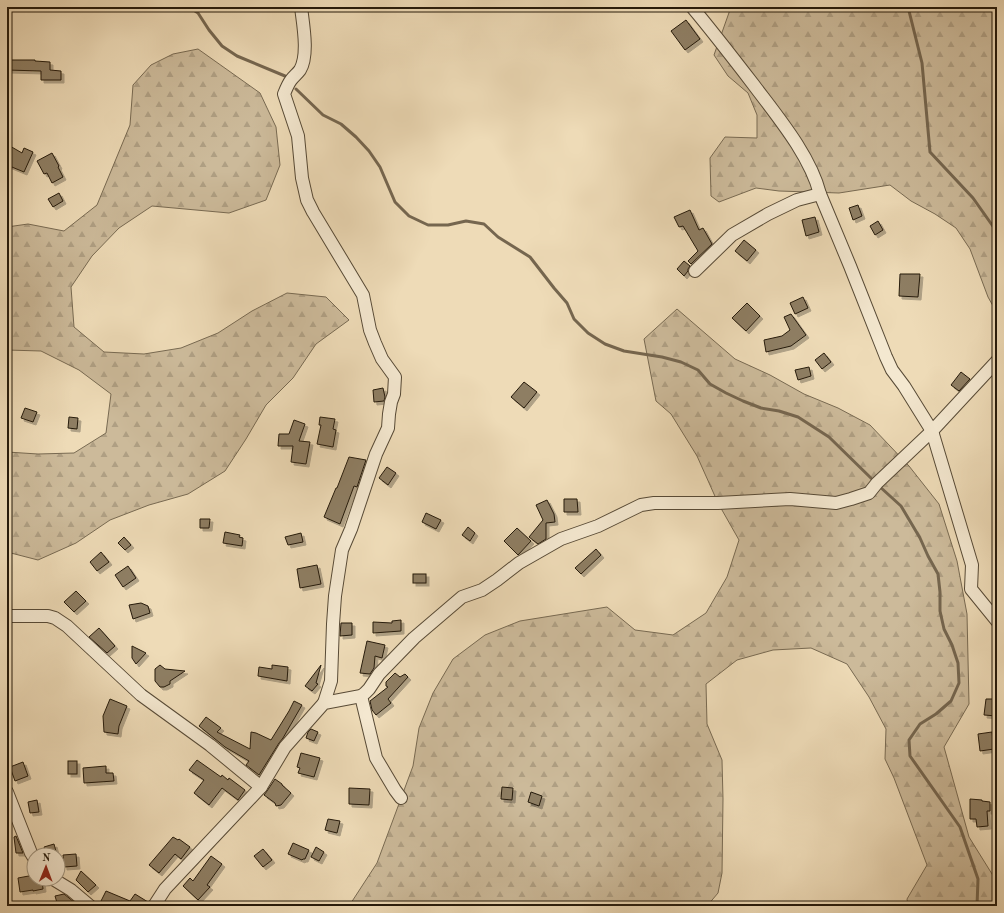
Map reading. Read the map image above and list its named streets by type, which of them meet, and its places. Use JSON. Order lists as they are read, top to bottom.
{
  "north": "top"
}
